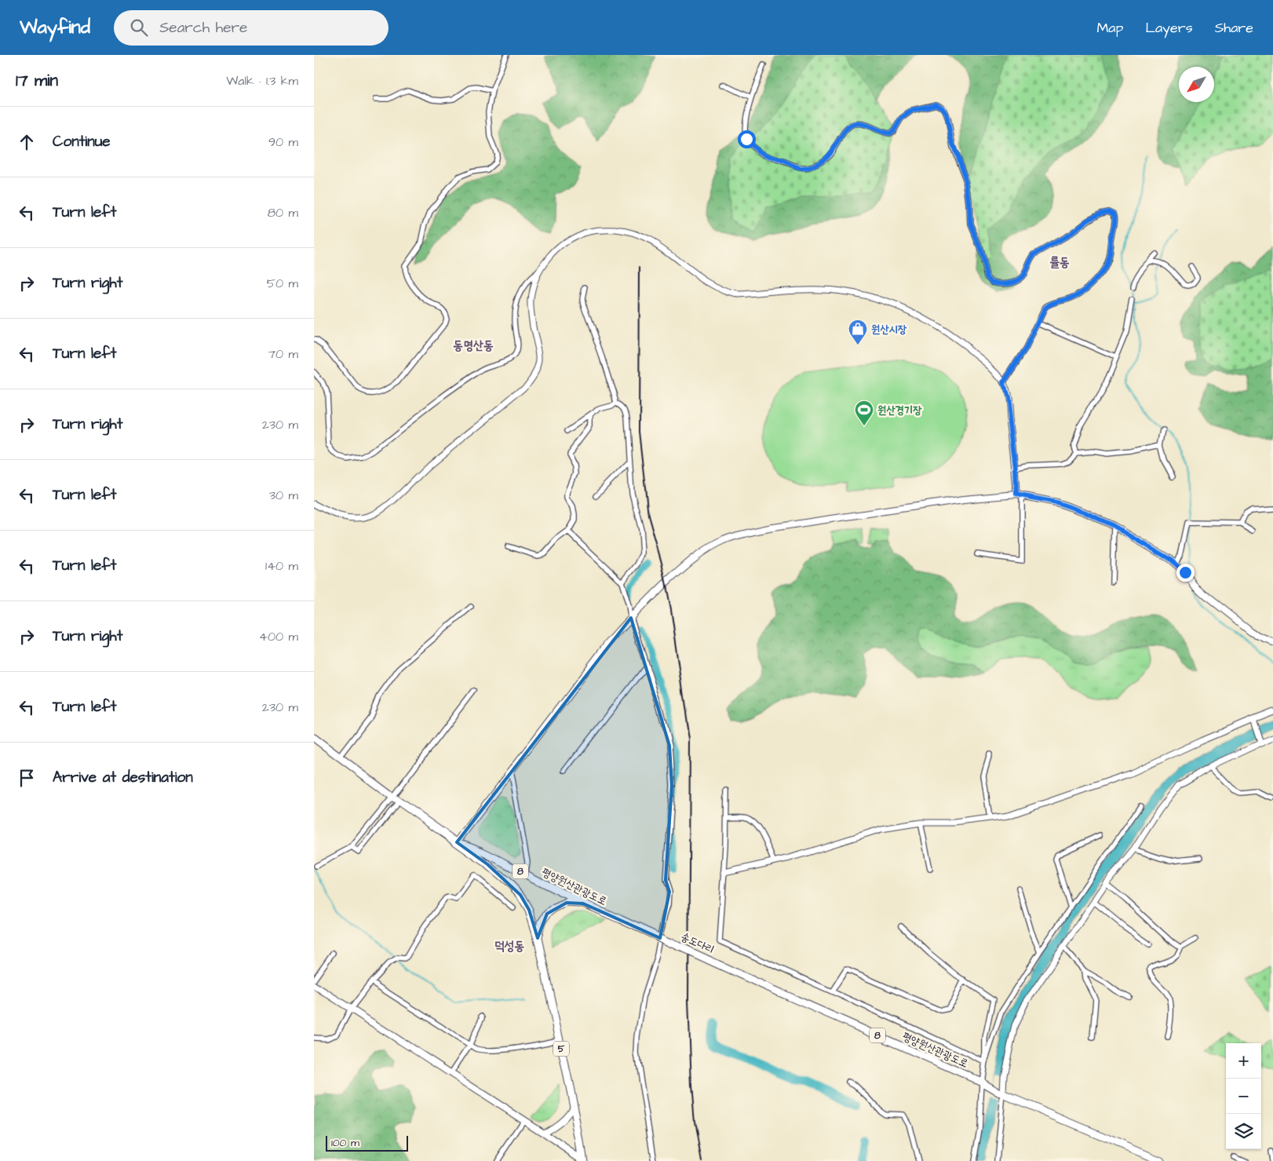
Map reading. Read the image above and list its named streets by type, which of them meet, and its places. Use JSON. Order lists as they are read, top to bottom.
{
  "streets": {
    "highway": [
      "8",
      "평양원산관광도로",
      "송도다리",
      "5"
    ]
  },
  "crossings": [
    ["8", "평양원산관광도로"],
    ["8", "5"],
    ["평양원산관광도로", "송도다리"]
  ],
  "districts": ["률동", "동명산동", "덕성동"],
  "places": {
    "shop": ["원산시장"],
    "sports": ["원산경기장"]
  },
  "scale_bar": "100 m",
  "north": "bottom left",
  "page": {
    "header": "Wayfind",
    "search": "Search here",
    "nav": ["Map", "Layers", "Share"],
    "heading": ["17 min", "Walk · 1.3 km"],
    "list": [
      ["Continue", "90 m"],
      ["Turn left", "80 m"],
      ["Turn right", "50 m"],
      ["Turn left", "70 m"],
      ["Turn right", "230 m"],
      ["Turn left", "30 m"],
      ["Turn left", "140 m"],
      ["Turn right", "400 m"],
      ["Turn left", "230 m"],
      "Arrive at destination"
    ],
    "map_buttons": ["+", "−"],
    "scale": "100 m"
  }
}
